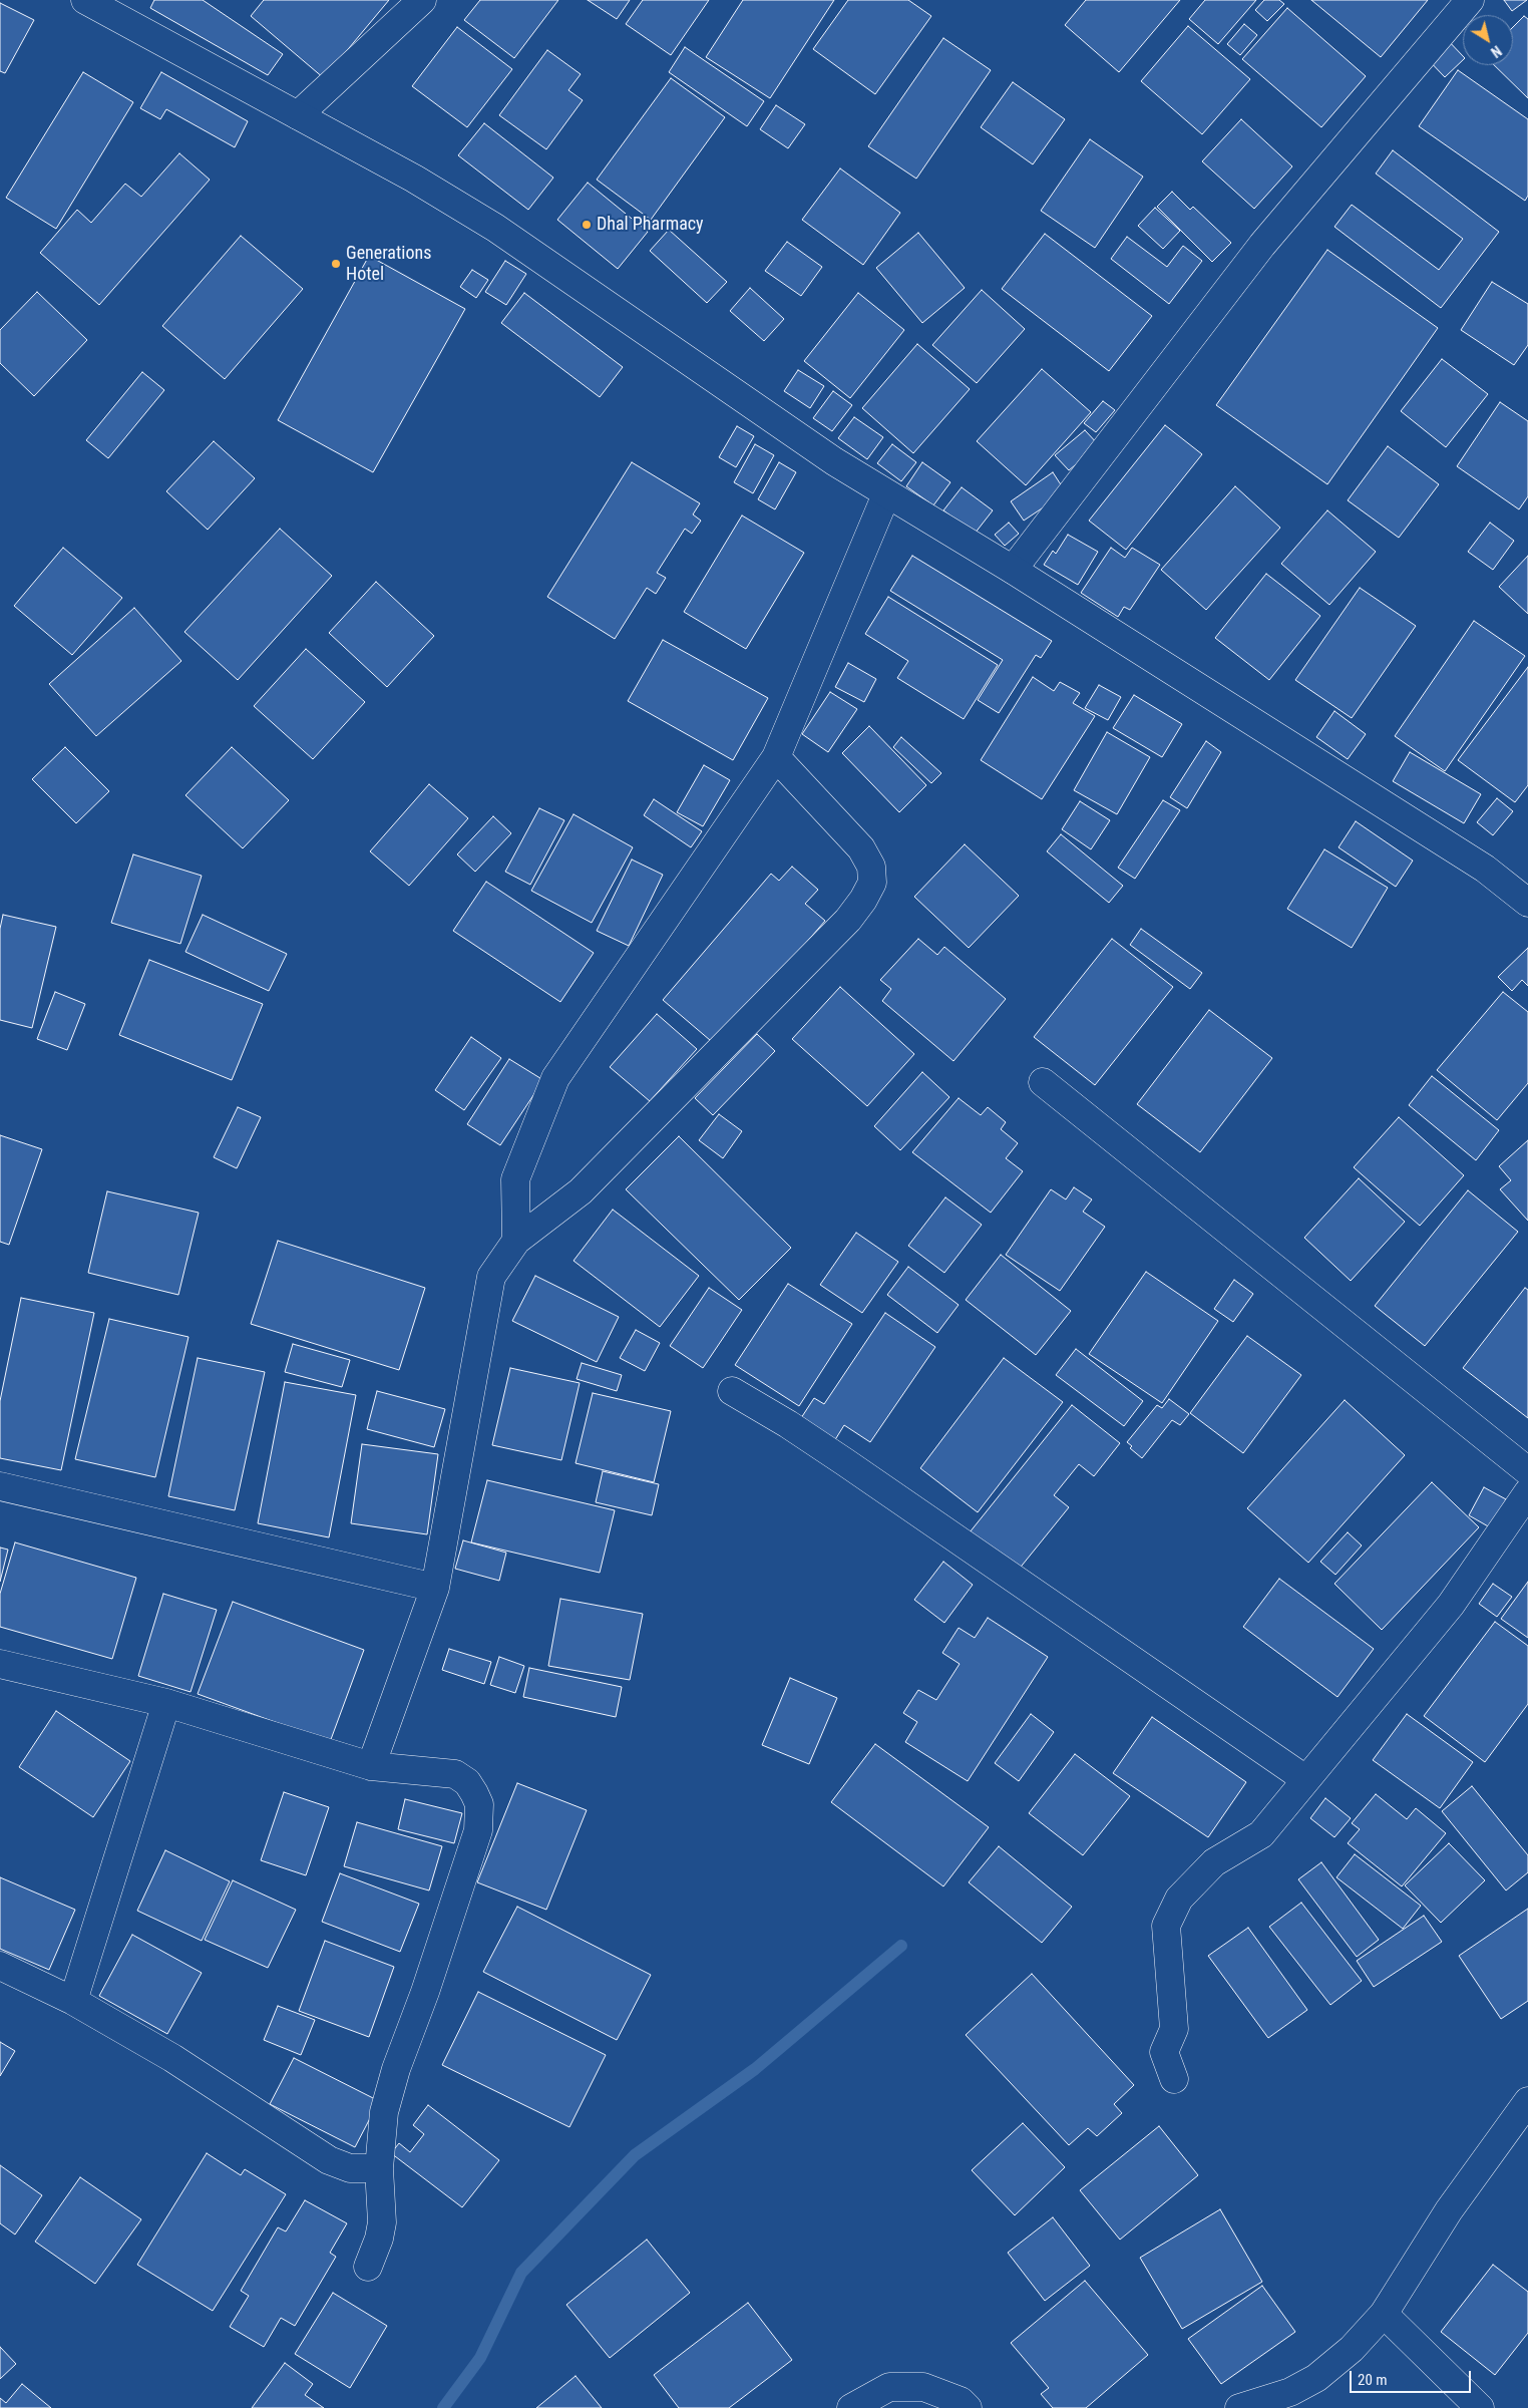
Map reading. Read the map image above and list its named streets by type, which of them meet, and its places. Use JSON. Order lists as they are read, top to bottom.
{
  "places": ["Dhal Pharmacy", "Generations Hotel"],
  "scale_bar": "20 m",
  "north": "bottom right"
}
